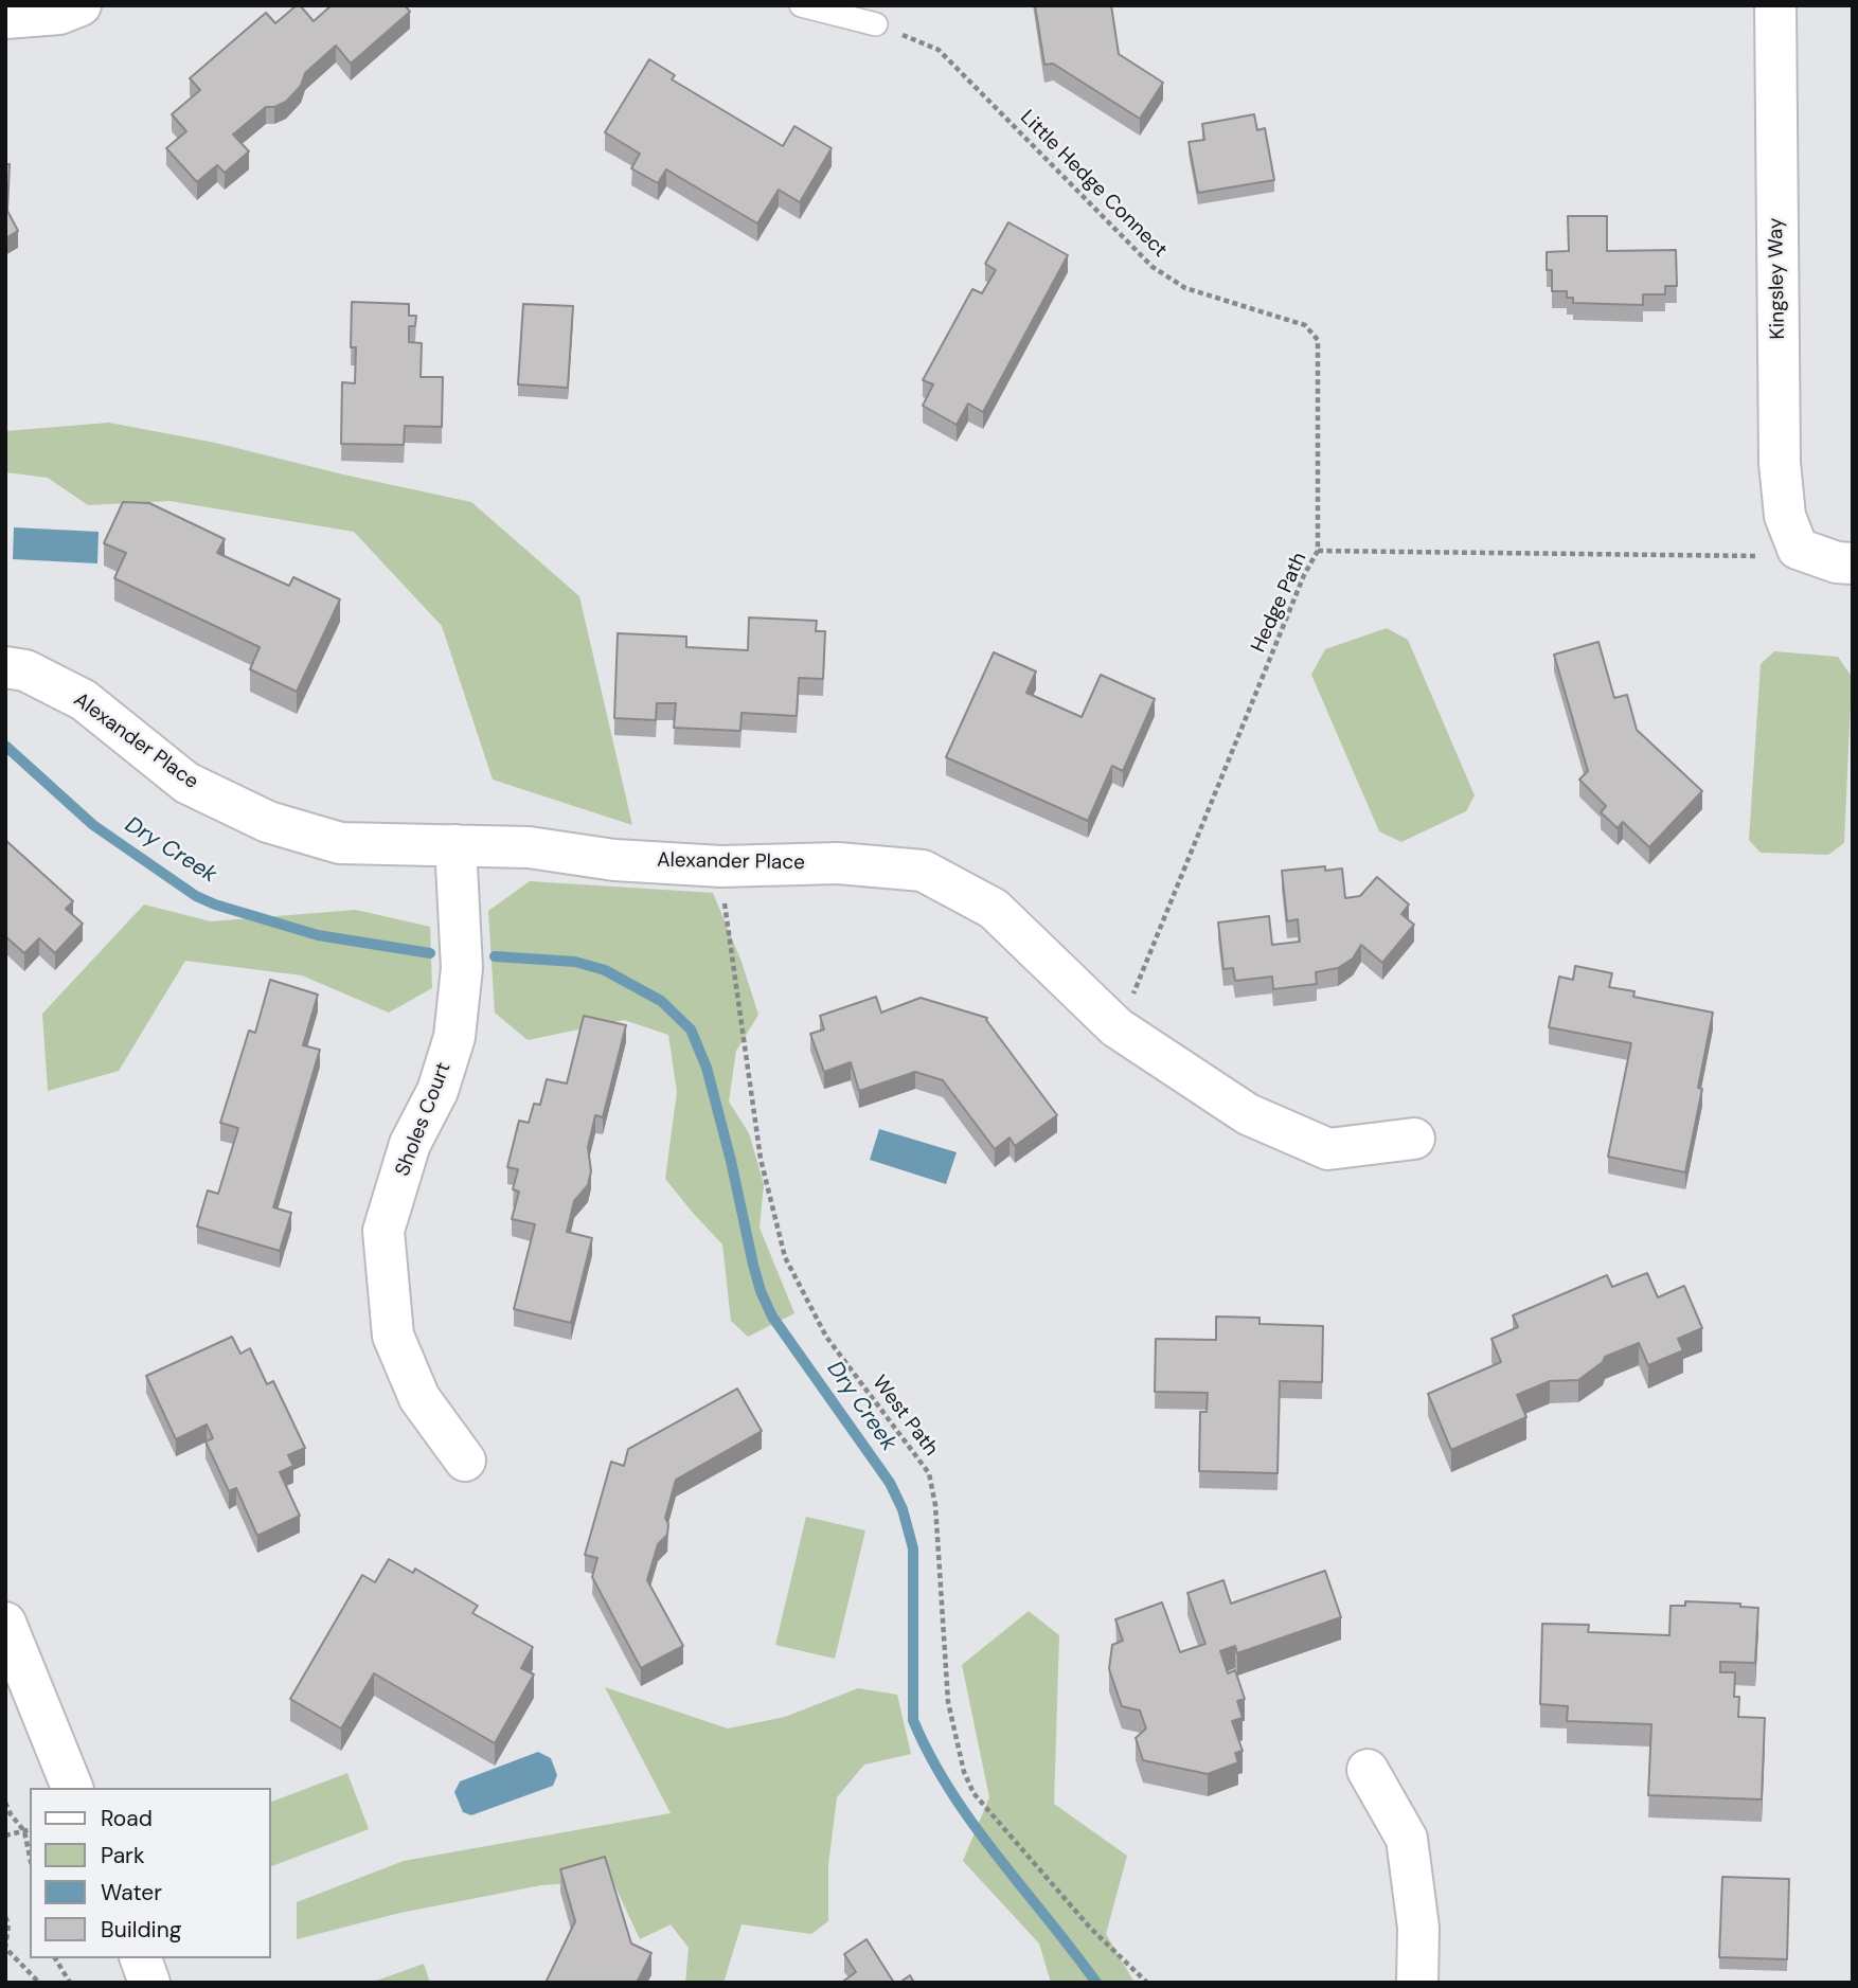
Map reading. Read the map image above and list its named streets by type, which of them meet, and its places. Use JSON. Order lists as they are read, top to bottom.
{
  "streets": {
    "street": ["Kingsley Way", "Alexander Place", "Sholes Court"],
    "path": ["Little Hedge Connect", "Hedge Path", "West Path"]
  },
  "crossings": [
    ["Little Hedge Connect", "Hedge Path"],
    ["Kingsley Way", "Hedge Path"],
    ["Hedge Path", "Alexander Place"],
    ["Alexander Place", "Sholes Court"],
    ["Alexander Place", "West Path"]
  ],
  "water": ["Dry Creek"],
  "legend": [
    "Road",
    "Park",
    "Water",
    "Building"
  ]
}
